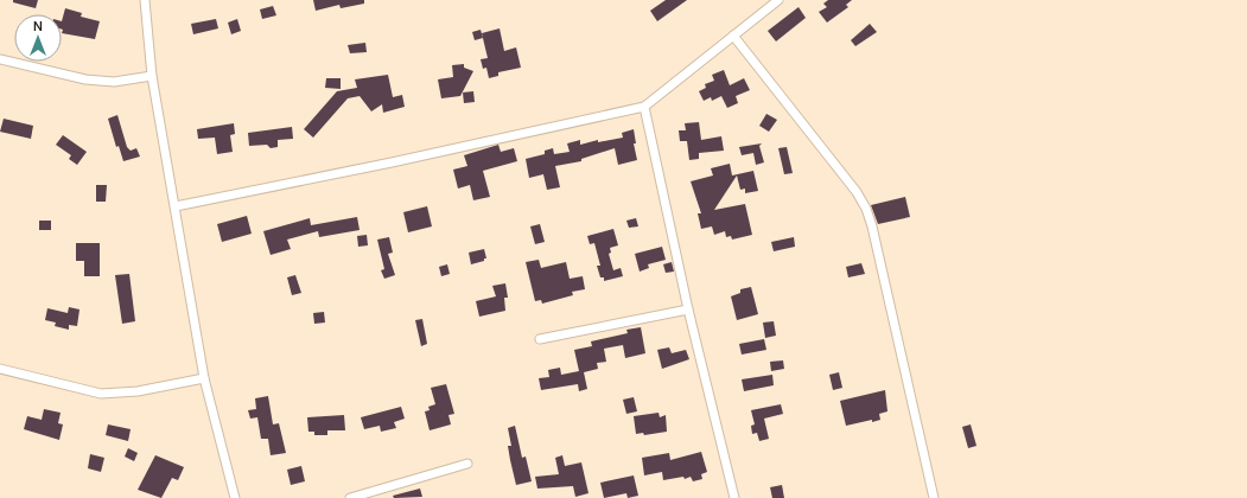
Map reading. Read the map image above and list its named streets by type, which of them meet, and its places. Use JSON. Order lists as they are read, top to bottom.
{
  "north": "top"
}
